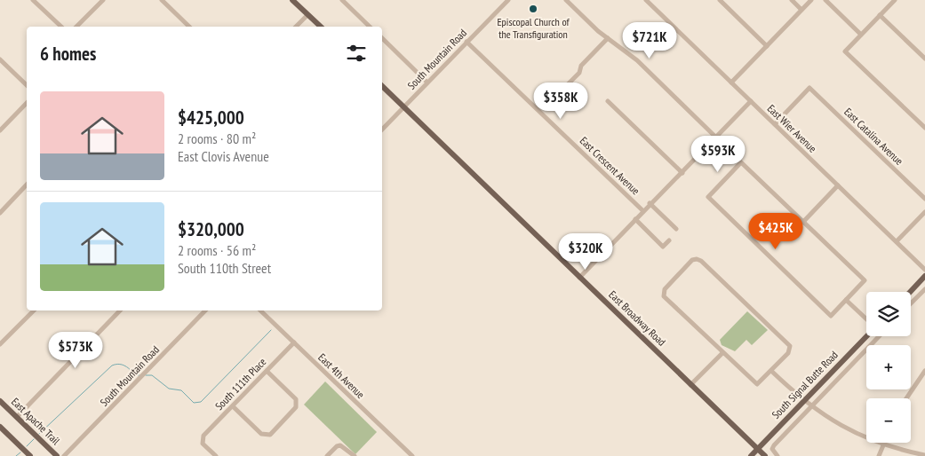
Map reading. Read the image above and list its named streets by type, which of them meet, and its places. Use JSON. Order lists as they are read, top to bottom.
{
  "streets": {
    "main road": ["East Broadway Road", "South Signal Butte Road", "East Apache Trail"],
    "street": [
      "South Mountain Road",
      "East Wier Avenue",
      "East Catalina Avenue",
      "East Crescent Avenue",
      "East 4th Avenue",
      "South 111th Place"
    ]
  },
  "crossings": [
    ["South Mountain Road", "East Crescent Avenue"],
    ["South Mountain Road", "East Broadway Road"],
    ["East Wier Avenue", "East Catalina Avenue"],
    ["East Broadway Road", "South Signal Butte Road"],
    ["East 4th Avenue", "South 111th Place"]
  ],
  "places": ["Episcopal Church of the Transfiguration"],
  "page": {
    "price": [
      "$721K",
      "$358K",
      "$593K",
      "$425K",
      "$320K",
      "$573K"
    ],
    "heading": "6 homes",
    "list": [
      {
        "name": "$425,000",
        "note": "2 rooms · 80 m² · East Clovis Avenue"
      },
      {
        "name": "$320,000",
        "note": "2 rooms · 56 m² · South 110th Street"
      }
    ],
    "map_buttons": ["+", "−"]
  }
}
